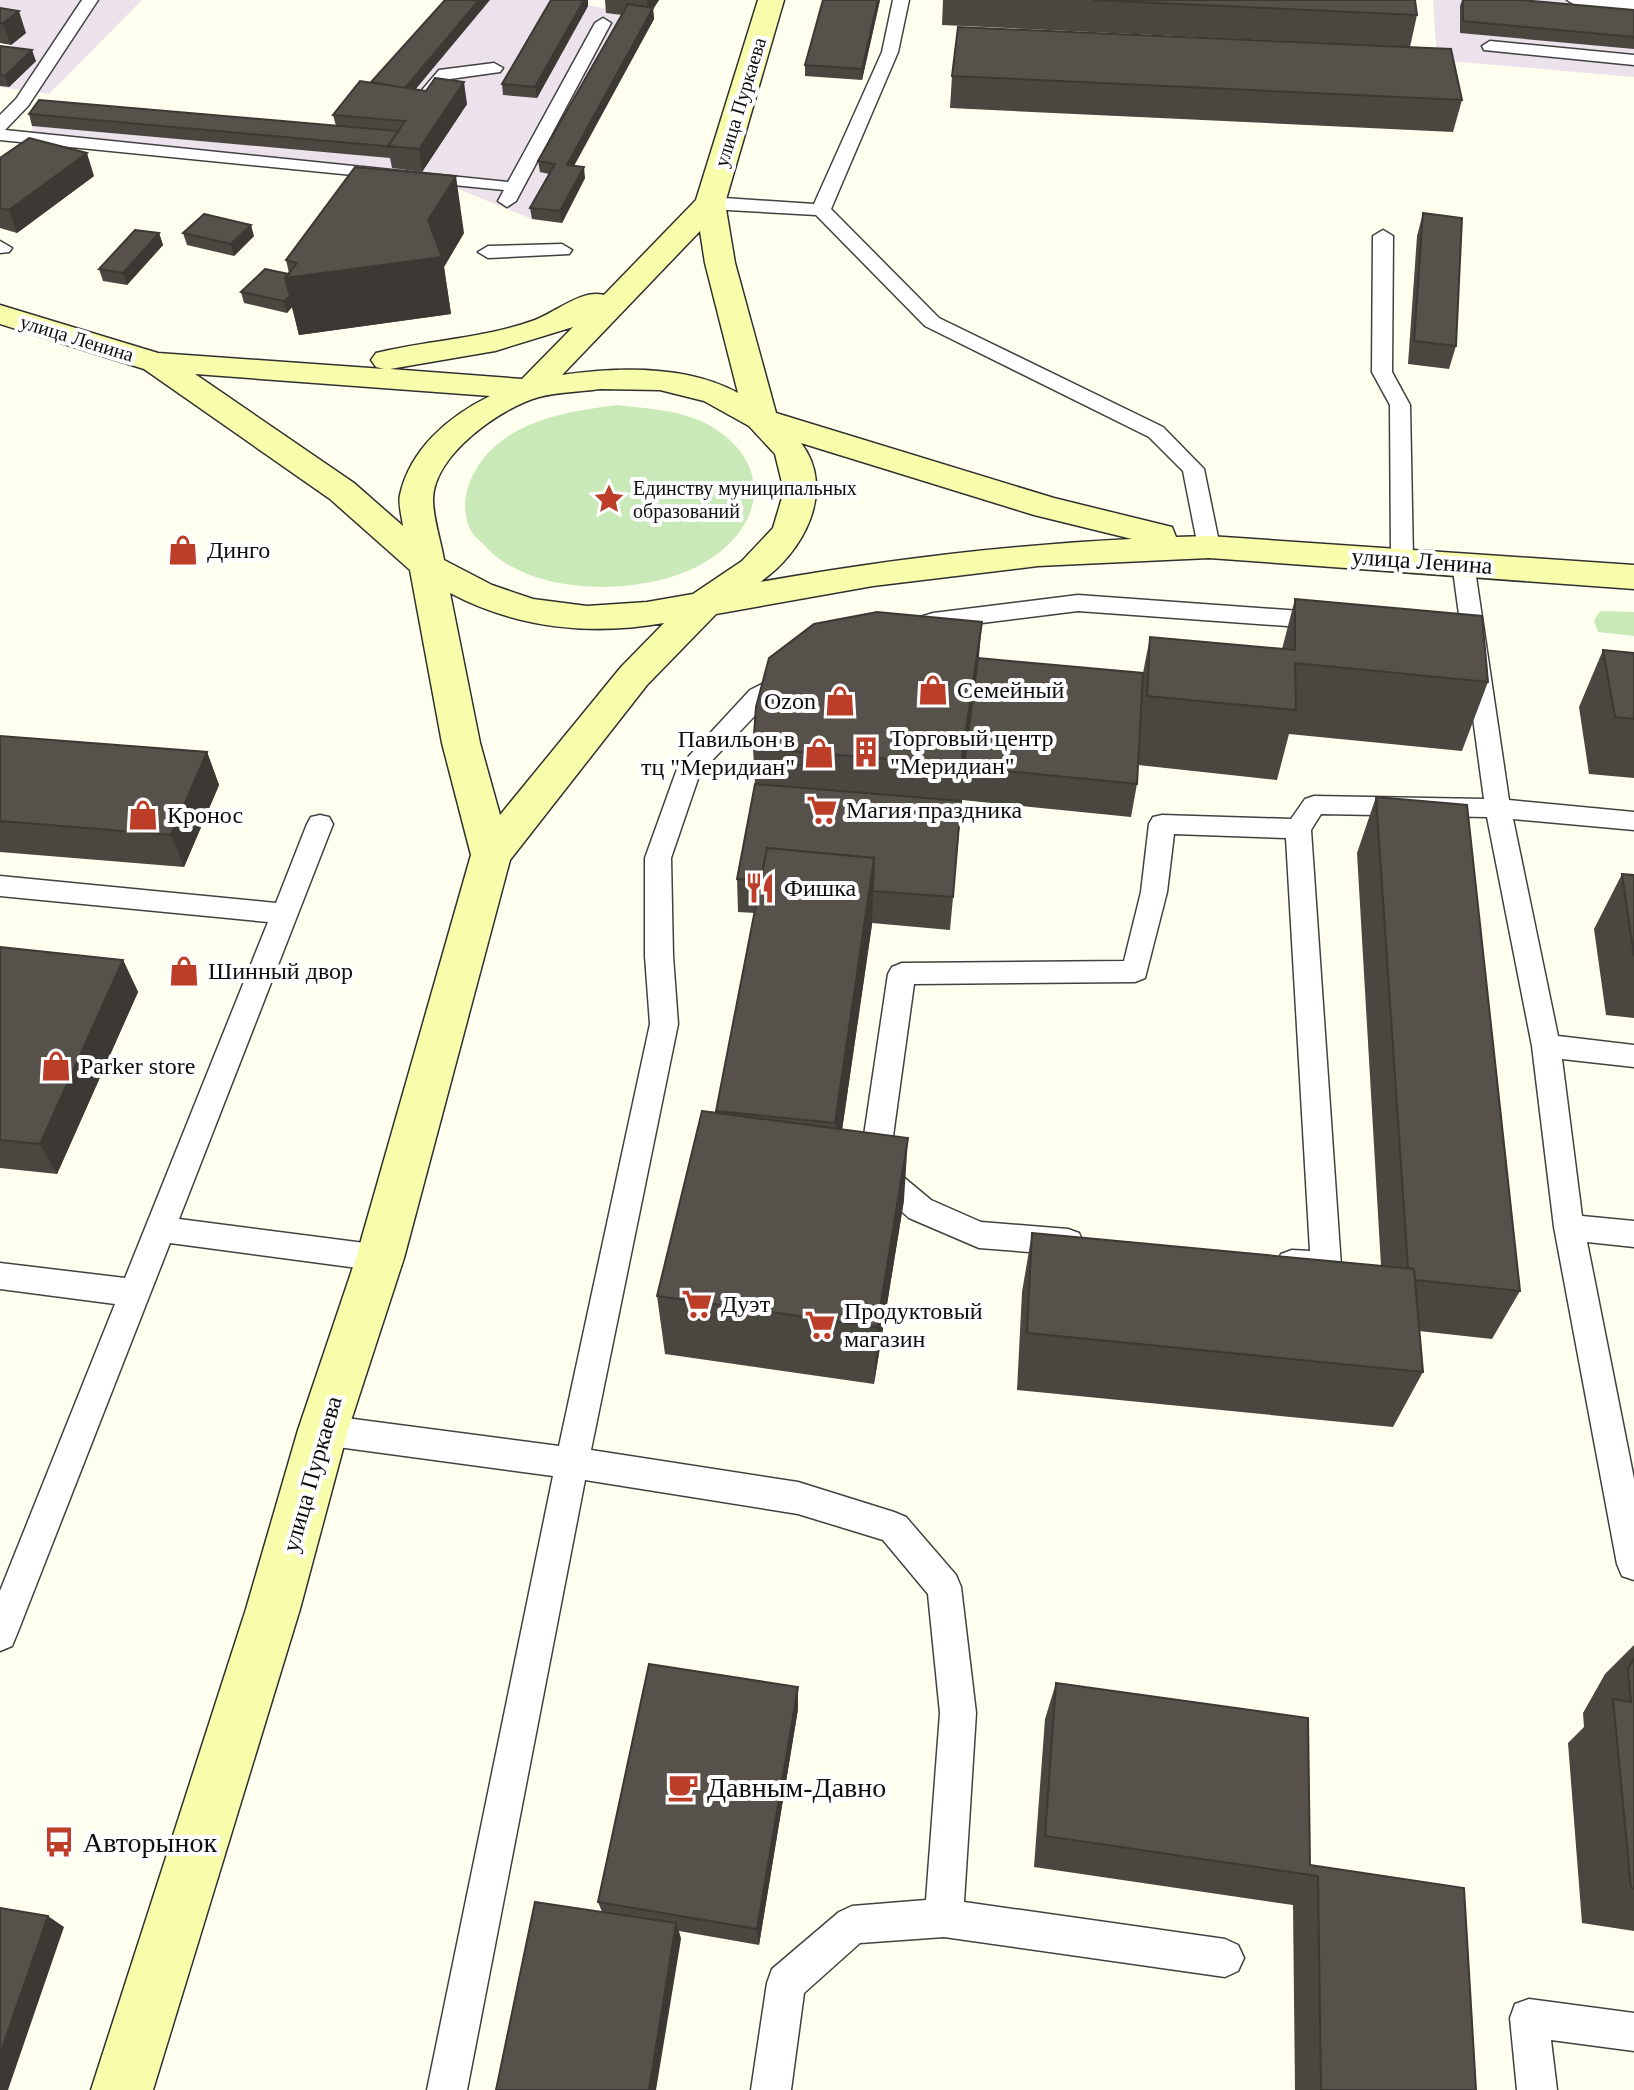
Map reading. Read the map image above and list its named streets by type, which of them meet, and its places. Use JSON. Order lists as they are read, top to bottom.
{
  "streets": {
    "main road": ["улица Пуркаева", "улица Ленина"]
  },
  "places": {
    "place": ["Единству муниципальных образований"],
    "shop": [
      "Динго",
      "Семейный",
      "Ozon",
      "Павильон в тц \"Меридиан\"",
      "Кронос",
      "Шинный двор",
      "Parker store"
    ],
    "building": ["Торговый центр \"Меридиан\""],
    "supermarket": ["Магия праздника", "Дуэт", "Продуктовый магазин"],
    "restaurant": ["Фишка"],
    "cafe": ["Давным-Давно"],
    "bus stop": ["Авторынок"]
  }
}
